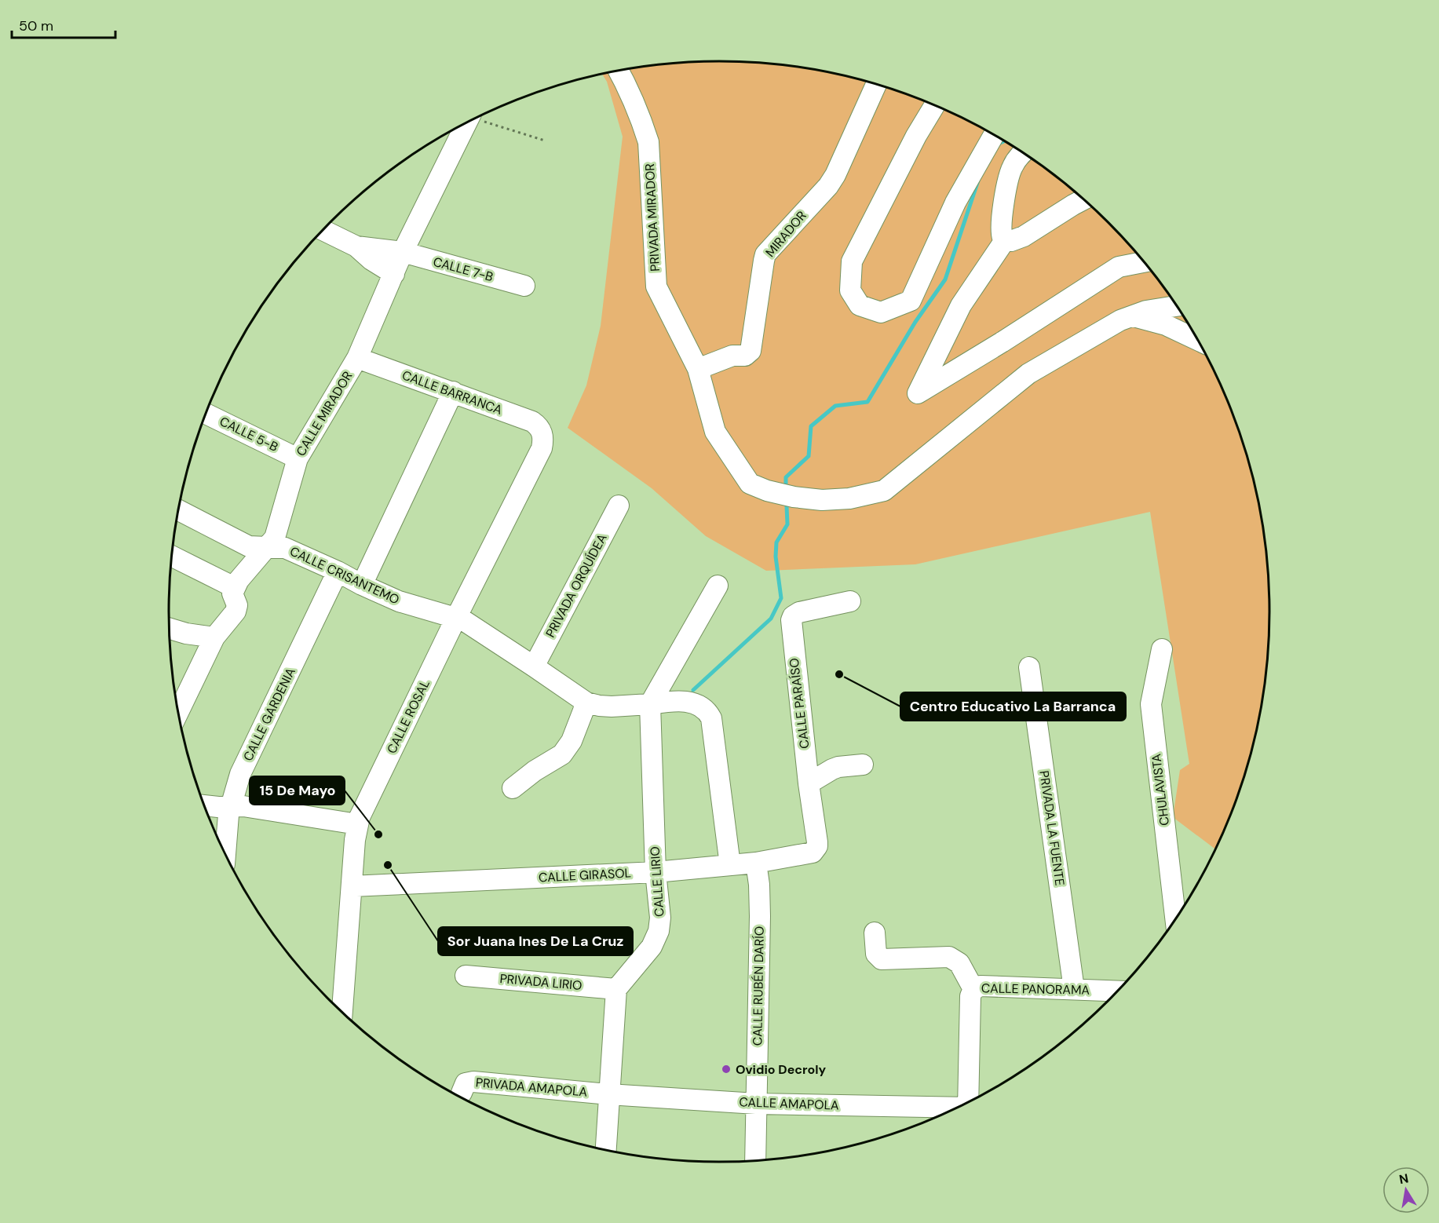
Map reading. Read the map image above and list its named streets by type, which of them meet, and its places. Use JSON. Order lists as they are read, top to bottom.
{
  "streets": {
    "street": [
      "PRIVADA MIRADOR",
      "MIRADOR",
      "CALLE 7-B",
      "CALLE BARRANCA",
      "CALLE MIRADOR",
      "CALLE 5-B",
      "CALLE CRISANTEMO",
      "PRIVADA ORQUÍDEA",
      "CALLE PARAÍSO",
      "CALLE GARDENIA",
      "CALLE ROSAL",
      "CHULAVISTA",
      "PRIVADA LA FUENTE",
      "CALLE GIRASOL",
      "CALLE LIRIO",
      "PRIVADA LIRIO",
      "CALLE RUBÉN DARÍO",
      "CALLE PANORAMA",
      "PRIVADA AMAPOLA",
      "CALLE AMAPOLA"
    ]
  },
  "crossings": [
    ["PRIVADA MIRADOR", "MIRADOR"],
    ["CALLE BARRANCA", "CALLE MIRADOR"],
    ["CALLE BARRANCA", "CALLE ROSAL"],
    ["CALLE MIRADOR", "CALLE 5-B"],
    ["CALLE MIRADOR", "CALLE CRISANTEMO"],
    ["CALLE CRISANTEMO", "PRIVADA ORQUÍDEA"],
    ["CALLE CRISANTEMO", "CALLE GARDENIA"],
    ["CALLE CRISANTEMO", "CALLE ROSAL"],
    ["CALLE CRISANTEMO", "CALLE LIRIO"],
    ["CALLE PARAÍSO", "CALLE GIRASOL"],
    ["CALLE ROSAL", "CALLE GIRASOL"],
    ["PRIVADA LA FUENTE", "CALLE PANORAMA"],
    ["CALLE GIRASOL", "CALLE LIRIO"],
    ["CALLE GIRASOL", "CALLE RUBÉN DARÍO"],
    ["CALLE LIRIO", "PRIVADA LIRIO"],
    ["CALLE RUBÉN DARÍO", "CALLE AMAPOLA"],
    ["PRIVADA AMAPOLA", "CALLE AMAPOLA"]
  ],
  "places": [
    "Centro Educativo La Barranca",
    "15 De Mayo",
    "Sor Juana Ines De La Cruz",
    "Ovidio Decroly"
  ],
  "scale_bar": "50 m",
  "north": "top"
}
